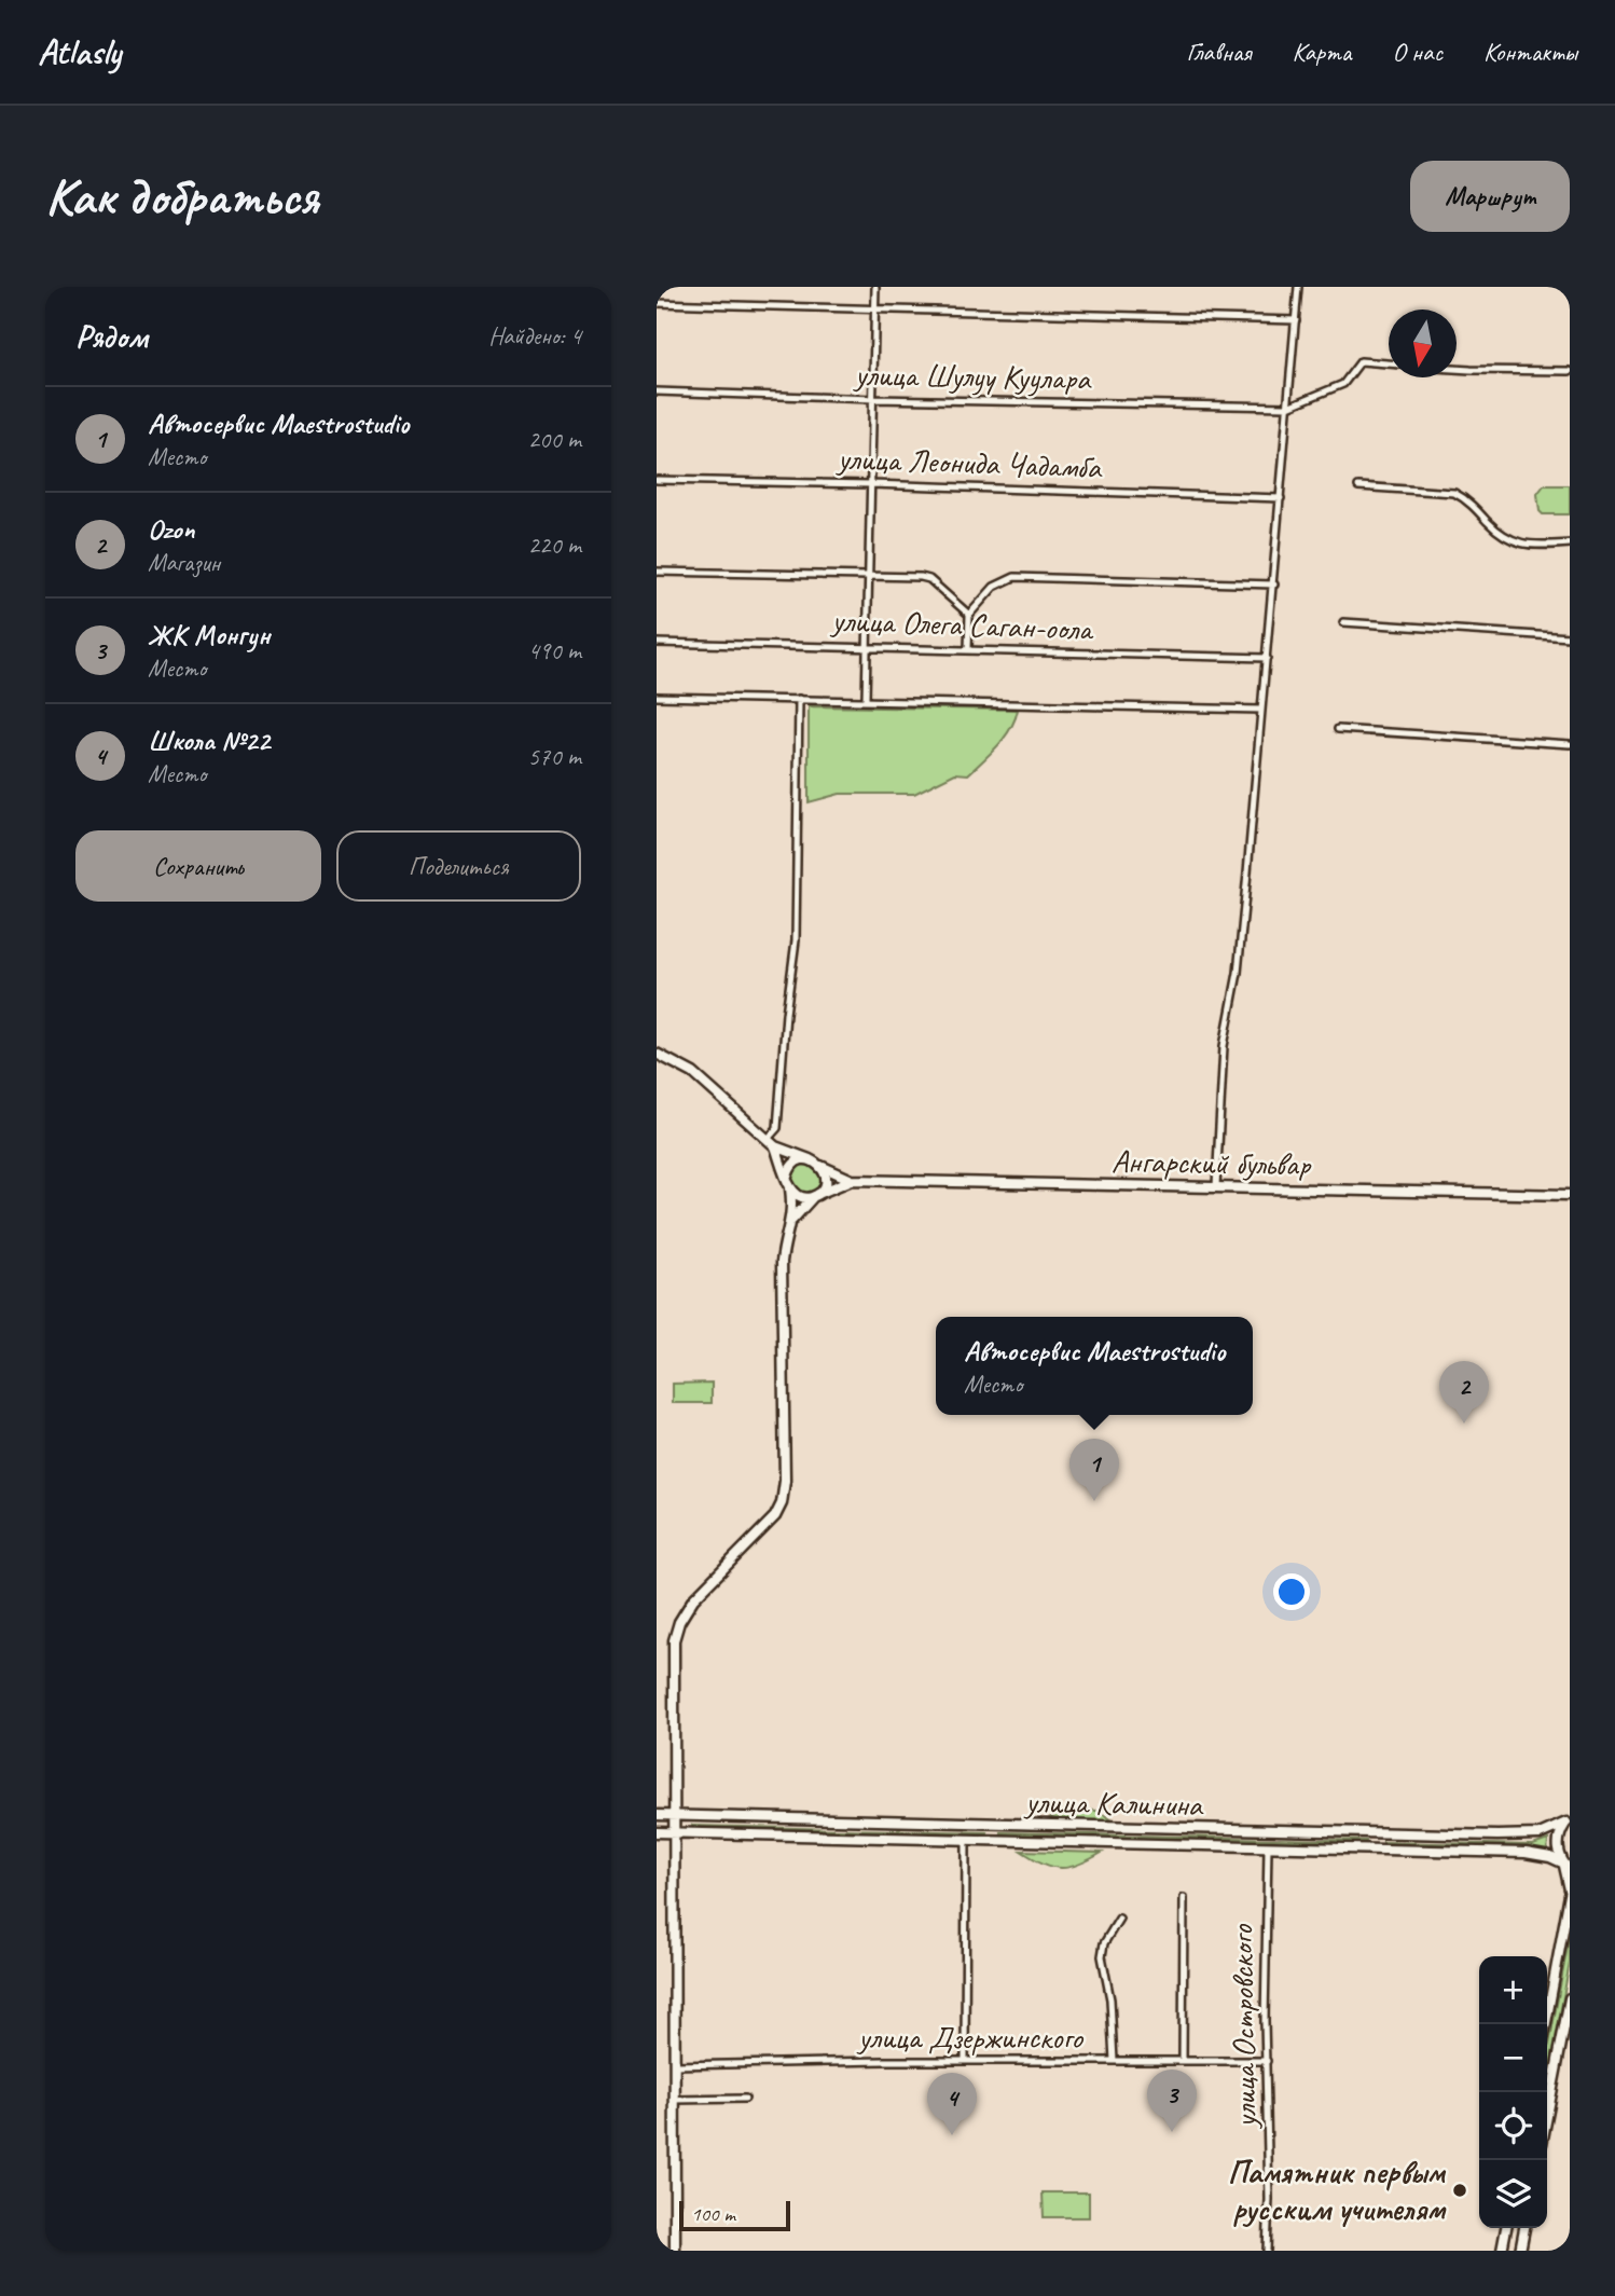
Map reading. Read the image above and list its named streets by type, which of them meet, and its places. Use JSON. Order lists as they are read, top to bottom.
{
  "streets": {
    "main road": ["Ангарский бульвар", "улица Калинина"],
    "street": [
      "улица Шулуу Куулара",
      "улица Леонида Чадамба",
      "улица Олега Саган-оола",
      "улица Островского",
      "улица Дзержинского"
    ]
  },
  "crossings": [
    ["улица Калинина", "улица Островского"],
    ["улица Островского", "улица Дзержинского"]
  ],
  "places": ["Памятник первым русским учителям"],
  "scale_bar": "100 m",
  "north": "bottom",
  "page": {
    "header": "Atlasly",
    "nav": [
      "Главная",
      "Карта",
      "О нас",
      "Контакты"
    ],
    "buttons": [
      "Маршрут",
      ["Сохранить", "Поделиться"]
    ],
    "title": "Как добраться",
    "heading": ["Рядом", "Найдено: 4"],
    "list": [
      {
        "mark": "1",
        "name": "Автосервис Maestrostudio",
        "note": "Место",
        "value": "200 m"
      },
      {
        "mark": "2",
        "name": "Ozon",
        "note": "Магазин",
        "value": "220 m"
      },
      {
        "mark": "3",
        "name": "ЖК Монгун",
        "note": "Место",
        "value": "490 m"
      },
      {
        "mark": "4",
        "name": "Школа №22",
        "note": "Место",
        "value": "570 m"
      }
    ],
    "popup": ["Автосервис Maestrostudio", "Место"],
    "pins": [
      "2",
      "1",
      "3",
      "4"
    ],
    "map_buttons": ["+", "−"],
    "scale": "100 m"
  }
}
